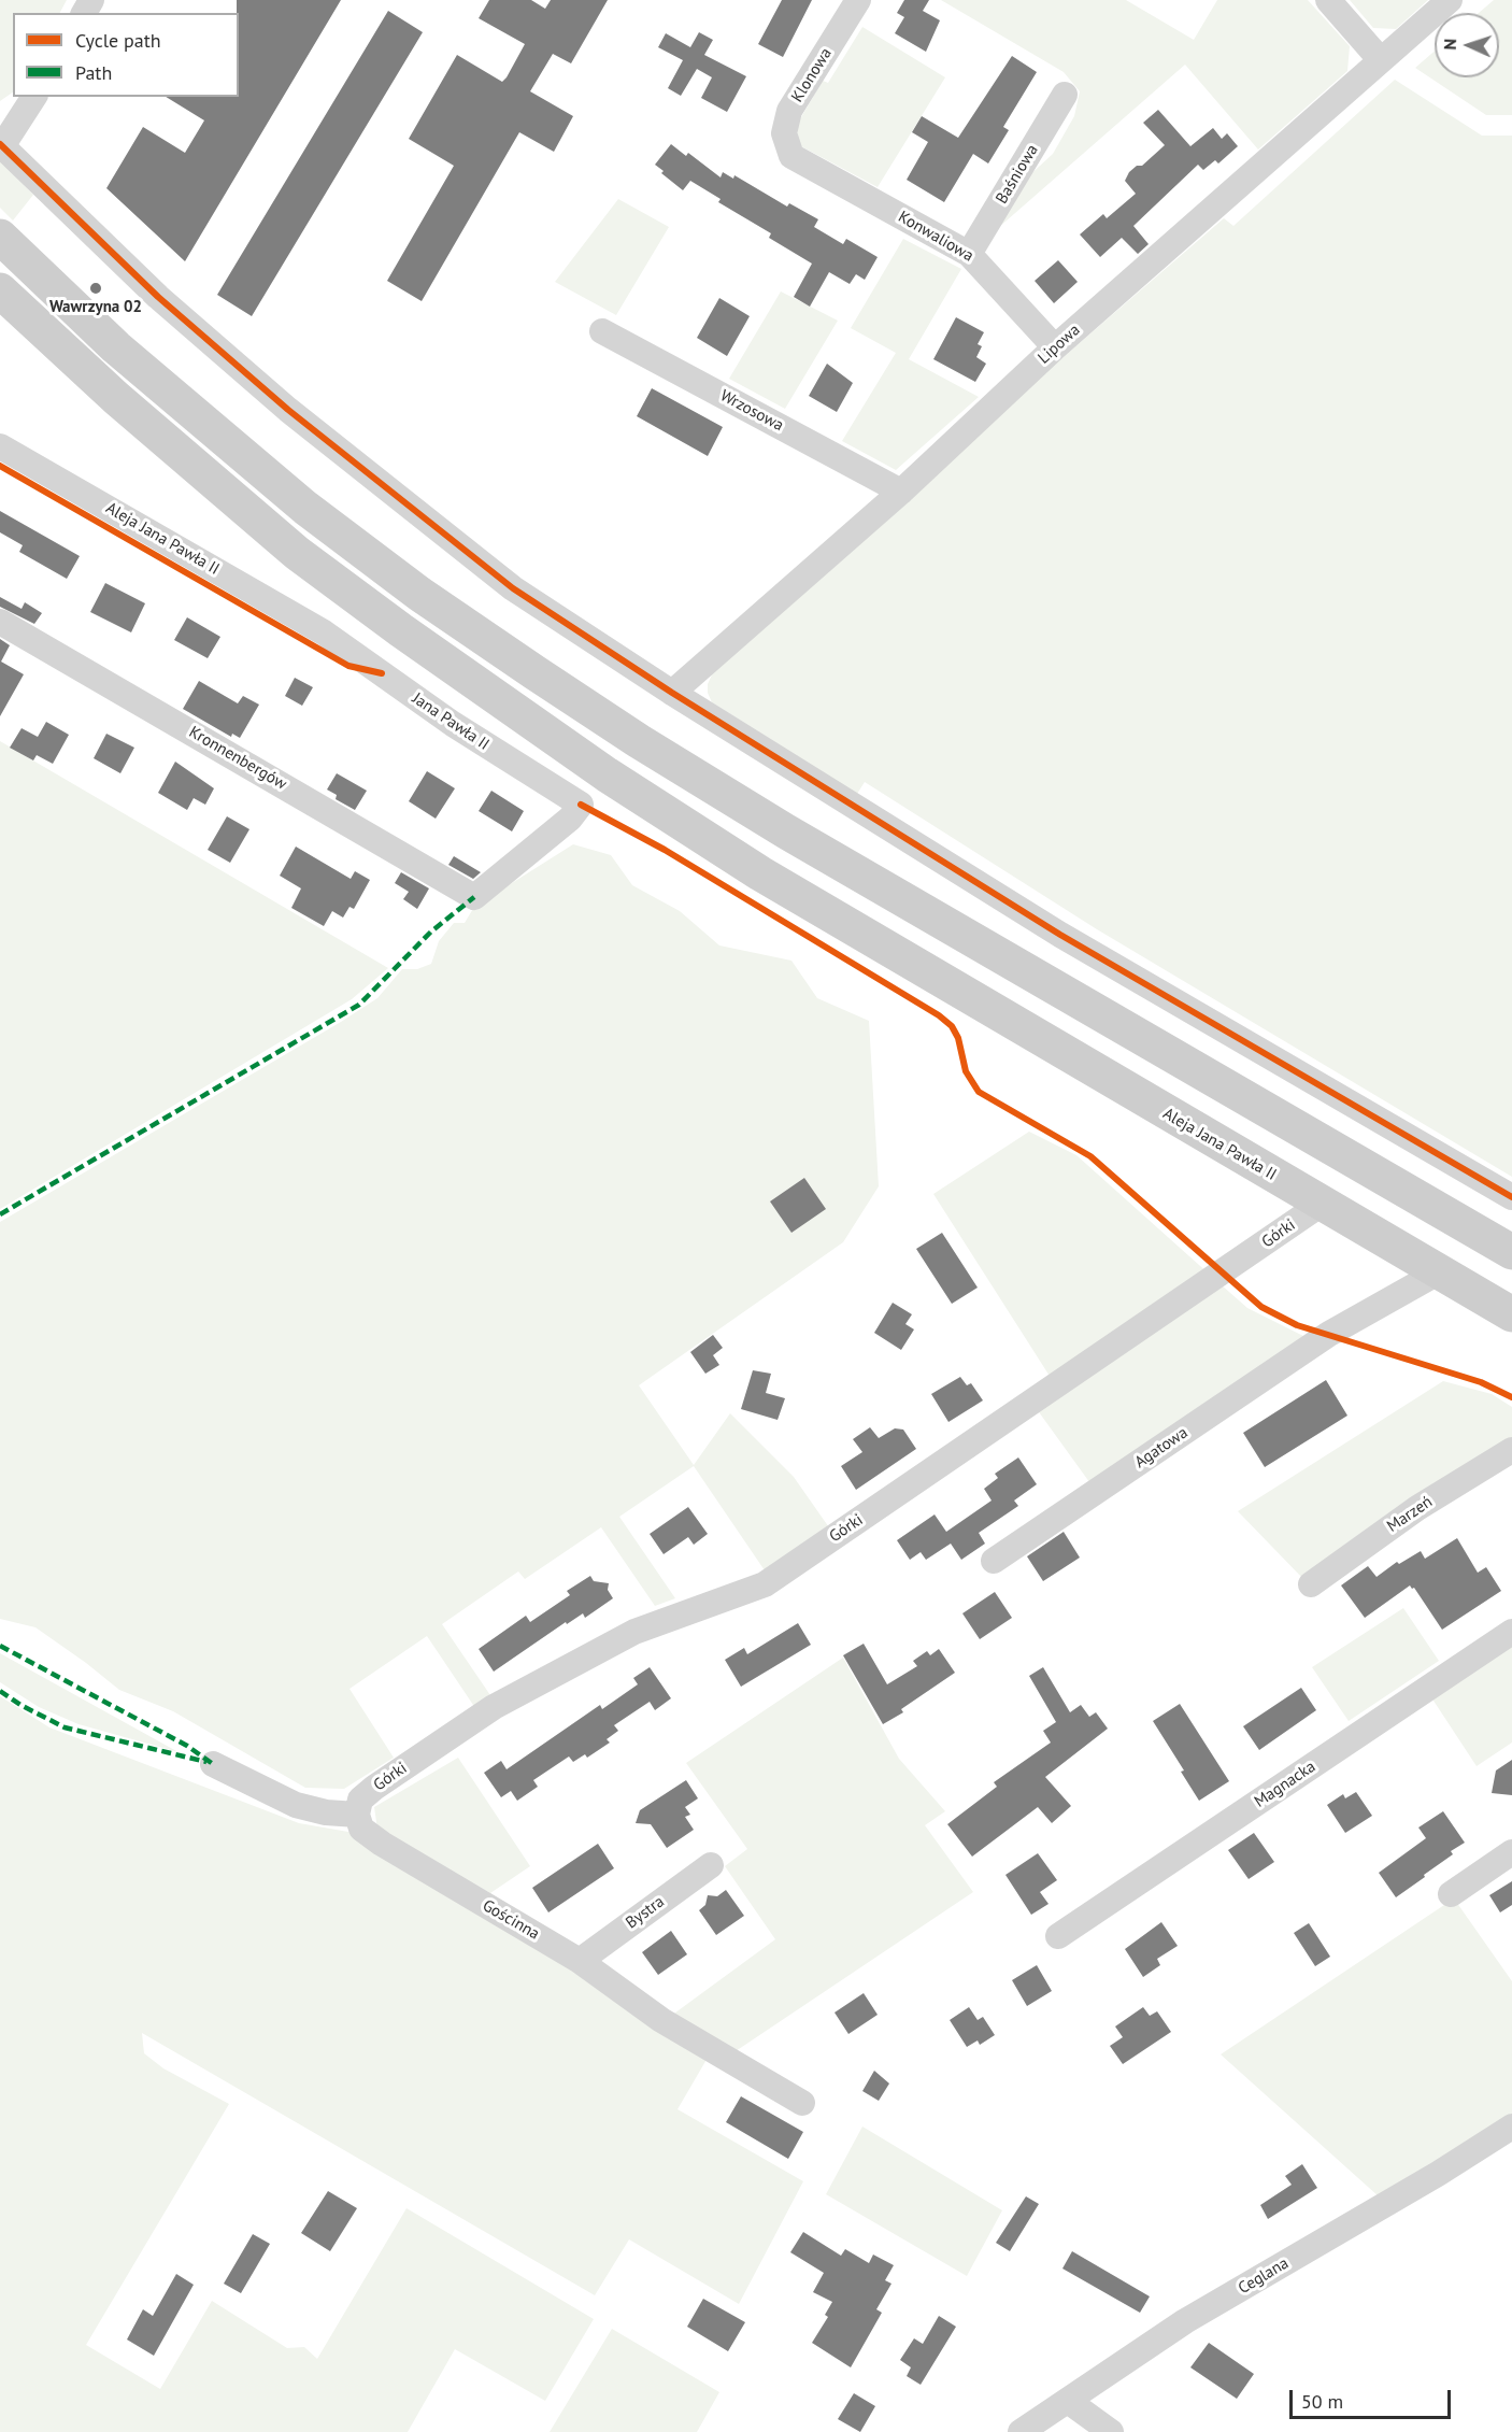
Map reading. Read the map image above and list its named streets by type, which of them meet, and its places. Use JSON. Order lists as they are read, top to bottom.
{
  "streets": {
    "main road": ["Aleja Jana Pawła II"],
    "street": [
      "Klonowa",
      "Baśniowa",
      "Konwaliowa",
      "Lipowa",
      "Wrzosowa",
      "Jana Pawła II",
      "Kronnenbergów",
      "Górki",
      "Agatowa",
      "Marzeń",
      "Magnacka",
      "Bystra",
      "Gościnna",
      "Ceglana"
    ]
  },
  "crossings": [
    ["Klonowa", "Konwaliowa"],
    ["Baśniowa", "Konwaliowa"],
    ["Konwaliowa", "Lipowa"],
    ["Lipowa", "Wrzosowa"],
    ["Aleja Jana Pawła II", "Jana Pawła II"],
    ["Aleja Jana Pawła II", "Górki"],
    ["Aleja Jana Pawła II", "Agatowa"],
    ["Jana Pawła II", "Kronnenbergów"],
    ["Górki", "Gościnna"],
    ["Bystra", "Gościnna"]
  ],
  "places": ["Wawrzyna 02"],
  "legend": ["Cycle path", "Path"],
  "scale_bar": "50 m",
  "north": "left"
}
